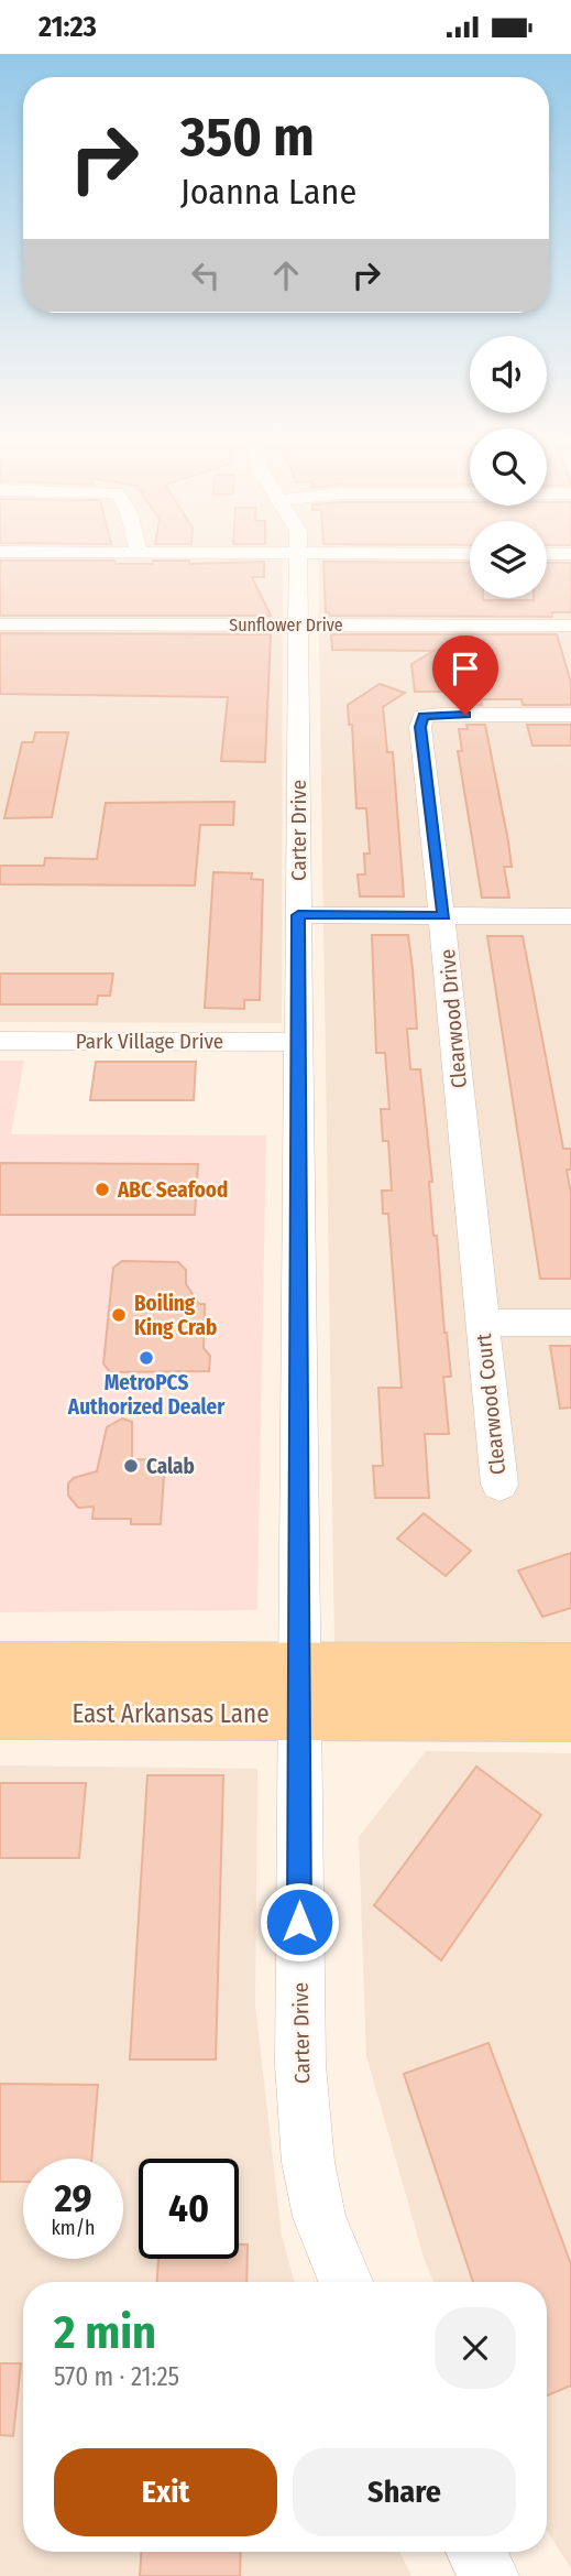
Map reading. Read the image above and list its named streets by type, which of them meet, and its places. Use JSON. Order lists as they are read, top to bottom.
{
  "streets": {
    "main road": ["East Arkansas Lane"],
    "street": [
      "Sunflower Drive",
      "Carter Drive",
      "Clearwood Drive",
      "Park Village Drive",
      "Clearwood Court"
    ]
  },
  "crossings": [
    ["Sunflower Drive", "Carter Drive"],
    ["Carter Drive", "Park Village Drive"],
    ["Carter Drive", "East Arkansas Lane"],
    ["Clearwood Drive", "Clearwood Court"]
  ],
  "places": [
    "ABC Seafood",
    "Boiling King Crab",
    "MetroPCS Authorized Dealer",
    "Calab"
  ],
  "page": {
    "status": "21:23",
    "turn": ["350 m", "Joanna Lane"],
    "speed": "29 km/h",
    "limit": "40",
    "heading": ["2 min", "570 m · 21:25"],
    "buttons": ["Exit", "Share"]
  }
}
